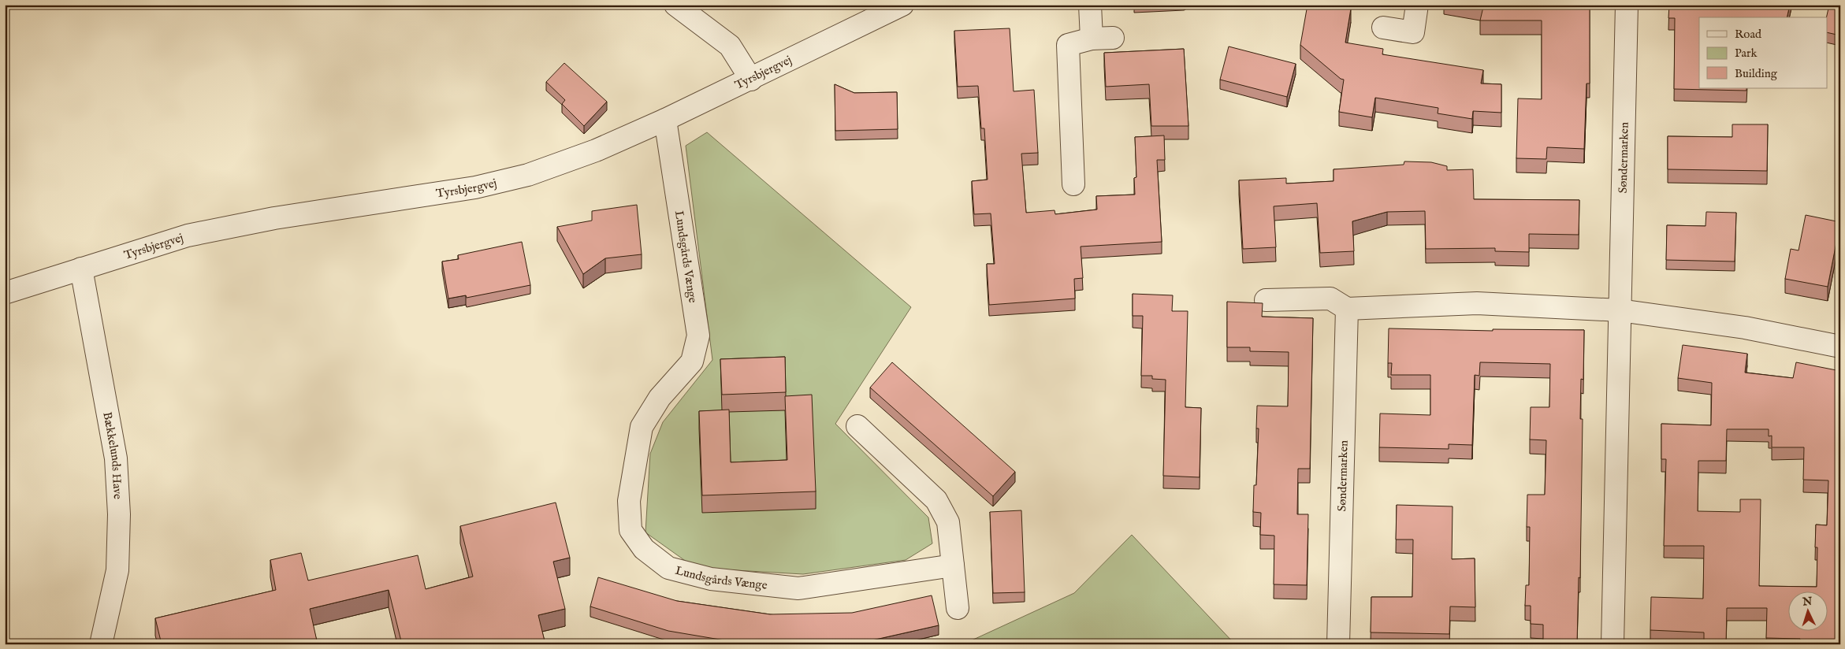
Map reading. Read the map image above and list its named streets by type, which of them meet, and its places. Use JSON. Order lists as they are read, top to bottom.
{
  "streets": {
    "street": [
      "Tyrsbjergvej",
      "Søndermarken",
      "Lundsgårds Vænge",
      "Bækkelunds Have"
    ]
  },
  "crossings": [
    ["Tyrsbjergvej", "Lundsgårds Vænge"],
    ["Tyrsbjergvej", "Bækkelunds Have"]
  ],
  "legend": ["Road", "Park", "Building"],
  "north": "top"
}
